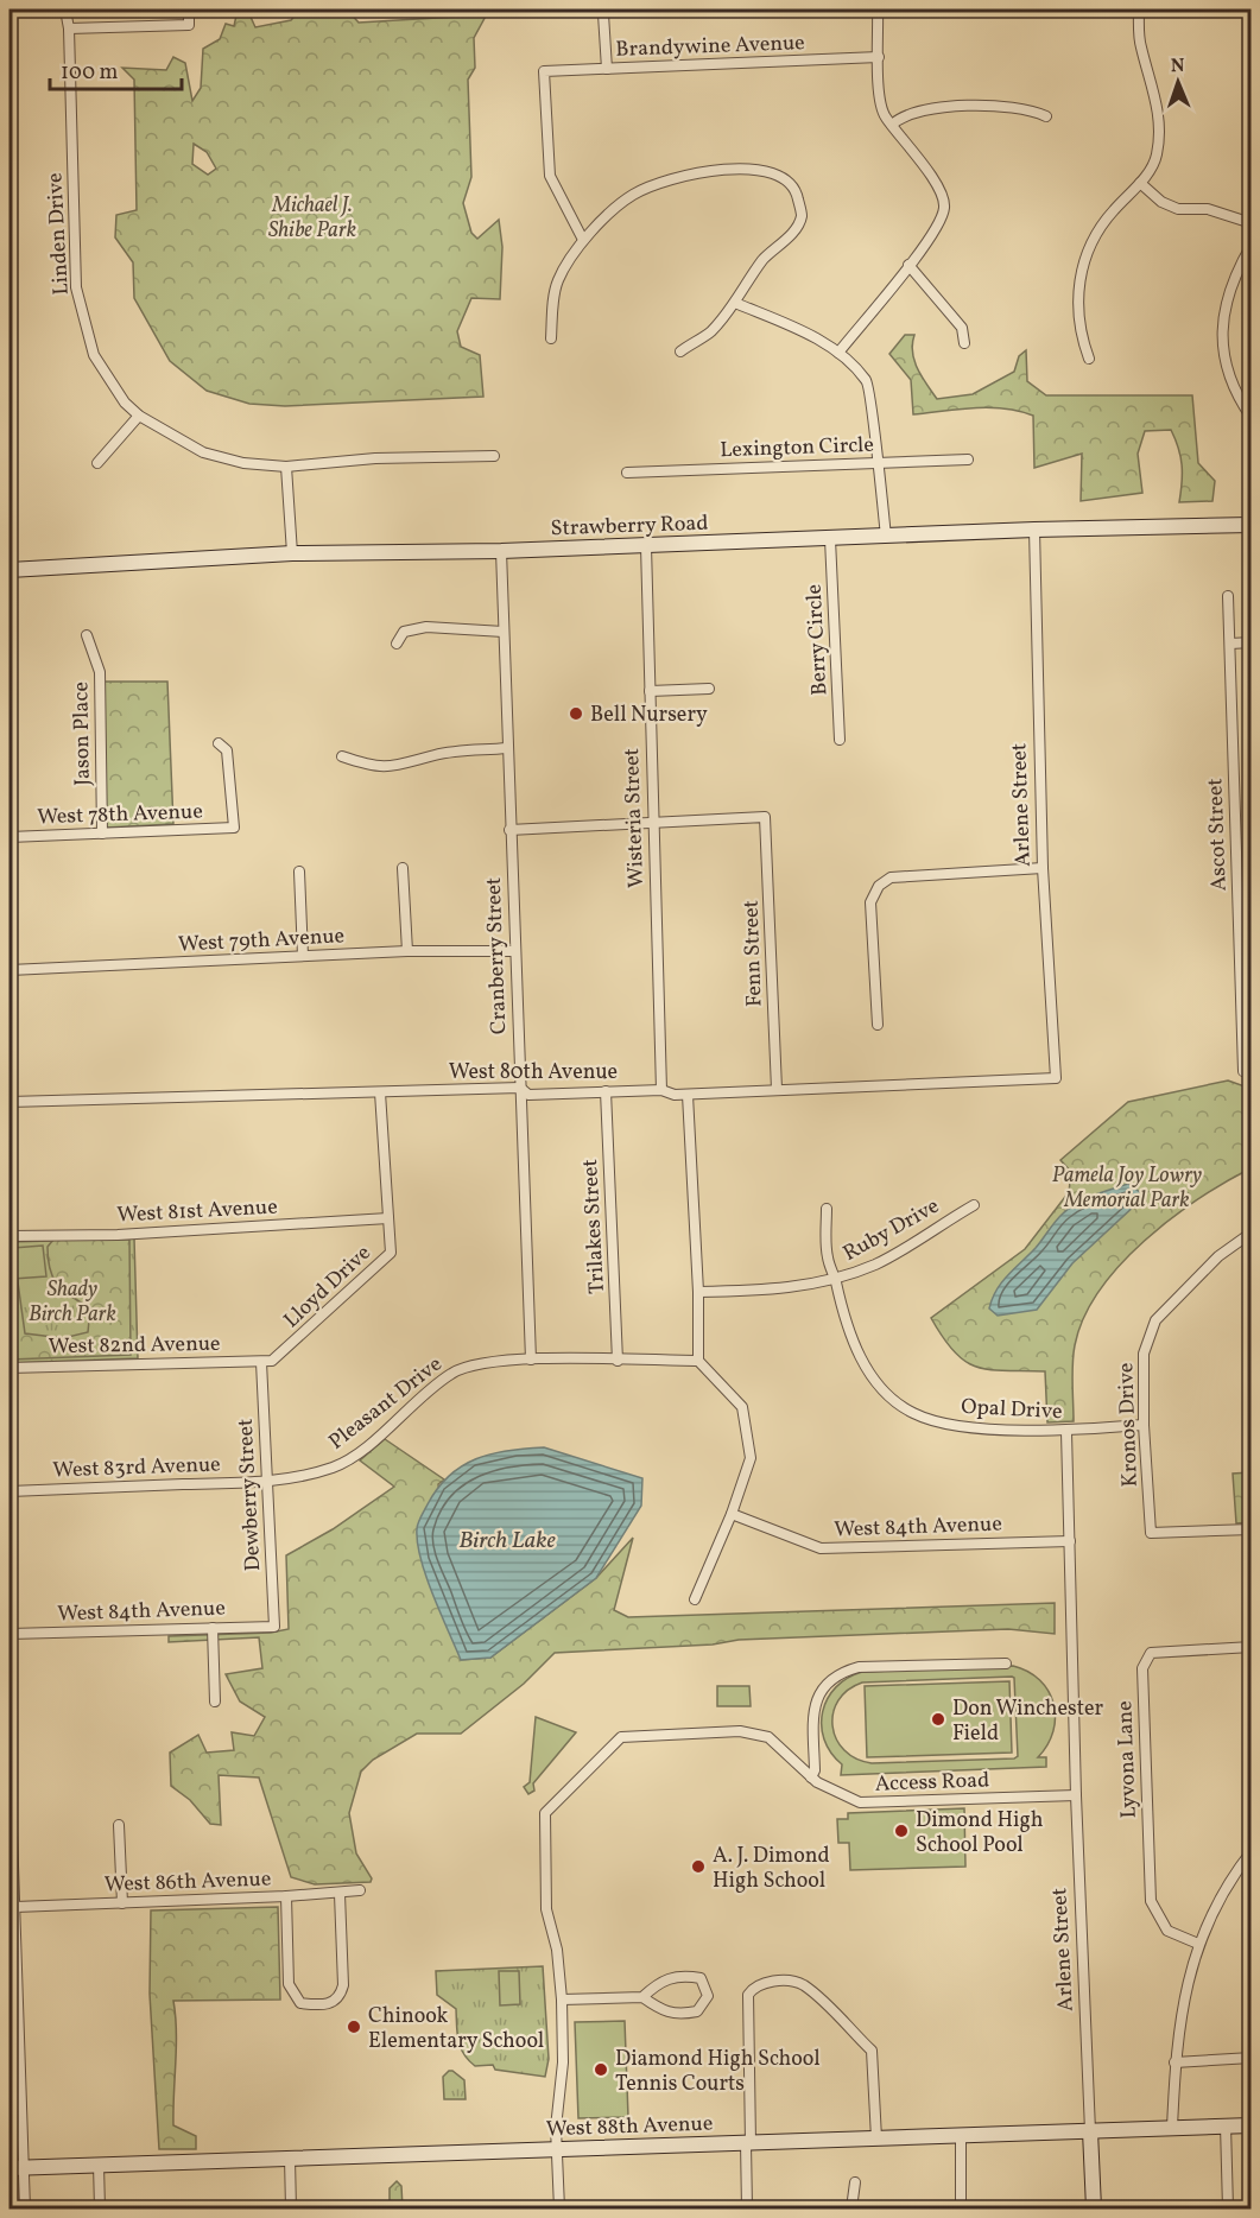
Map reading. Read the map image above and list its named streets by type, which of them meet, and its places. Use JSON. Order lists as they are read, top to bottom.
{
  "streets": {
    "street": [
      "Brandywine Avenue",
      "Linden Drive",
      "Lexington Circle",
      "Strawberry Road",
      "Berry Circle",
      "Jason Place",
      "Arlene Street",
      "West 78th Avenue",
      "Wisteria Street",
      "Ascot Street",
      "West 79th Avenue",
      "Fenn Street",
      "Cranberry Street",
      "West 80th Avenue",
      "West 81st Avenue",
      "Trilakes Street",
      "Ruby Drive",
      "Lloyd Drive",
      "West 82nd Avenue",
      "Pleasant Drive",
      "Opal Drive",
      "Kronos Drive",
      "West 83rd Avenue",
      "Dewberry Street",
      "West 84th Avenue",
      "Lyvona Lane",
      "Access Road",
      "West 86th Avenue",
      "West 88th Avenue"
    ]
  },
  "crossings": [
    ["Strawberry Road", "Berry Circle"],
    ["Strawberry Road", "Arlene Street"],
    ["Strawberry Road", "Wisteria Street"],
    ["Strawberry Road", "Cranberry Street"],
    ["Jason Place", "West 78th Avenue"],
    ["Arlene Street", "West 80th Avenue"],
    ["Arlene Street", "Opal Drive"],
    ["Arlene Street", "West 84th Avenue"],
    ["Arlene Street", "Access Road"],
    ["Arlene Street", "West 88th Avenue"],
    ["Wisteria Street", "Fenn Street"],
    ["Wisteria Street", "West 80th Avenue"],
    ["West 79th Avenue", "Cranberry Street"],
    ["Fenn Street", "West 80th Avenue"],
    ["Cranberry Street", "West 80th Avenue"],
    ["Cranberry Street", "Pleasant Drive"],
    ["West 80th Avenue", "Trilakes Street"],
    ["West 80th Avenue", "Lloyd Drive"],
    ["West 81st Avenue", "Lloyd Drive"],
    ["Trilakes Street", "Pleasant Drive"],
    ["Ruby Drive", "Opal Drive"],
    ["Lloyd Drive", "West 82nd Avenue"],
    ["Lloyd Drive", "Dewberry Street"],
    ["West 82nd Avenue", "Dewberry Street"],
    ["Pleasant Drive", "West 83rd Avenue"],
    ["Pleasant Drive", "Dewberry Street"],
    ["Opal Drive", "Kronos Drive"],
    ["West 83rd Avenue", "Dewberry Street"],
    ["Dewberry Street", "West 84th Avenue"]
  ],
  "water": ["Birch Lake"],
  "parks": ["Michael J. Shibe Park", "Pamela Joy Lowry Memorial Park", "Shady Birch Park"],
  "places": [
    "Bell Nursery",
    "Don Winchester Field",
    "Dimond High School Pool",
    "A. J. Dimond High School",
    "Chinook Elementary School",
    "Diamond High School Tennis Courts"
  ],
  "scale_bar": "100 m",
  "north": "top"
}
